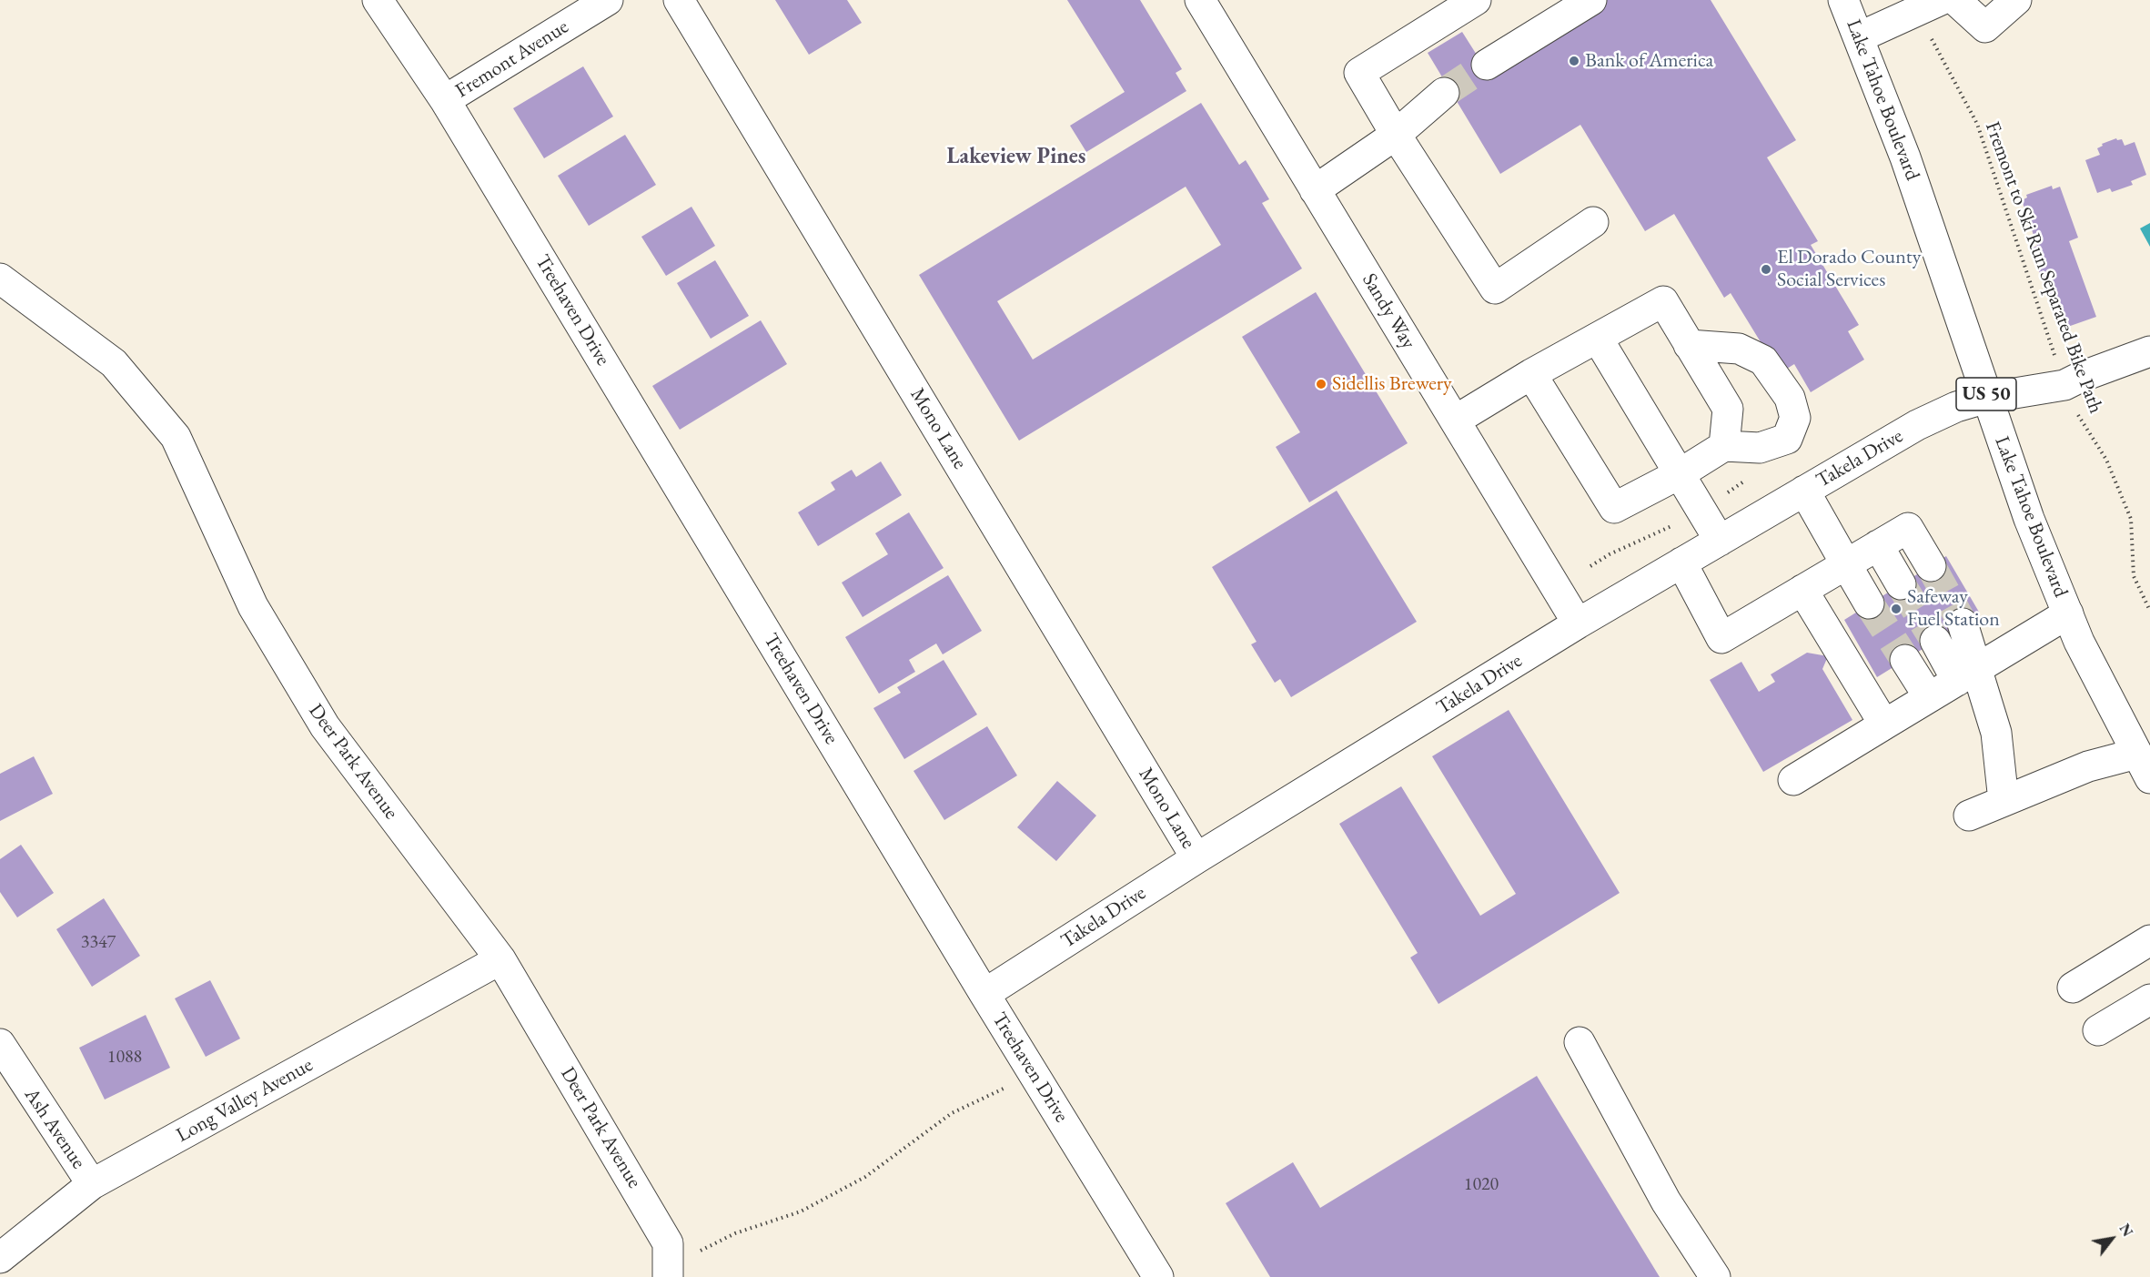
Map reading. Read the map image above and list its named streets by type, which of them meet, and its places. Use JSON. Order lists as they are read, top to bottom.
{
  "streets": {
    "main road": [
      "Fremont Avenue",
      "Lake Tahoe Boulevard",
      "Treehaven Drive",
      "Sandy Way",
      "US 50",
      "Mono Lane",
      "Takela Drive",
      "Deer Park Avenue",
      "Long Valley Avenue",
      "Ash Avenue"
    ],
    "path": ["Fremont to Ski Run Separated Bike Path"]
  },
  "crossings": [
    ["Fremont Avenue", "Treehaven Drive"],
    ["Lake Tahoe Boulevard", "Takela Drive"],
    ["Fremont to Ski Run Separated Bike Path", "Takela Drive"],
    ["Treehaven Drive", "Takela Drive"],
    ["Sandy Way", "Takela Drive"],
    ["Mono Lane", "Takela Drive"],
    ["Deer Park Avenue", "Long Valley Avenue"],
    ["Long Valley Avenue", "Ash Avenue"]
  ],
  "districts": ["Lakeview Pines"],
  "places": [
    "Bank of America",
    "El Dorado County Social Services",
    "Sidellis Brewery",
    "Safeway Fuel Station"
  ],
  "house_numbers": ["3347", "1088", "1020"],
  "north": "top right"
}
